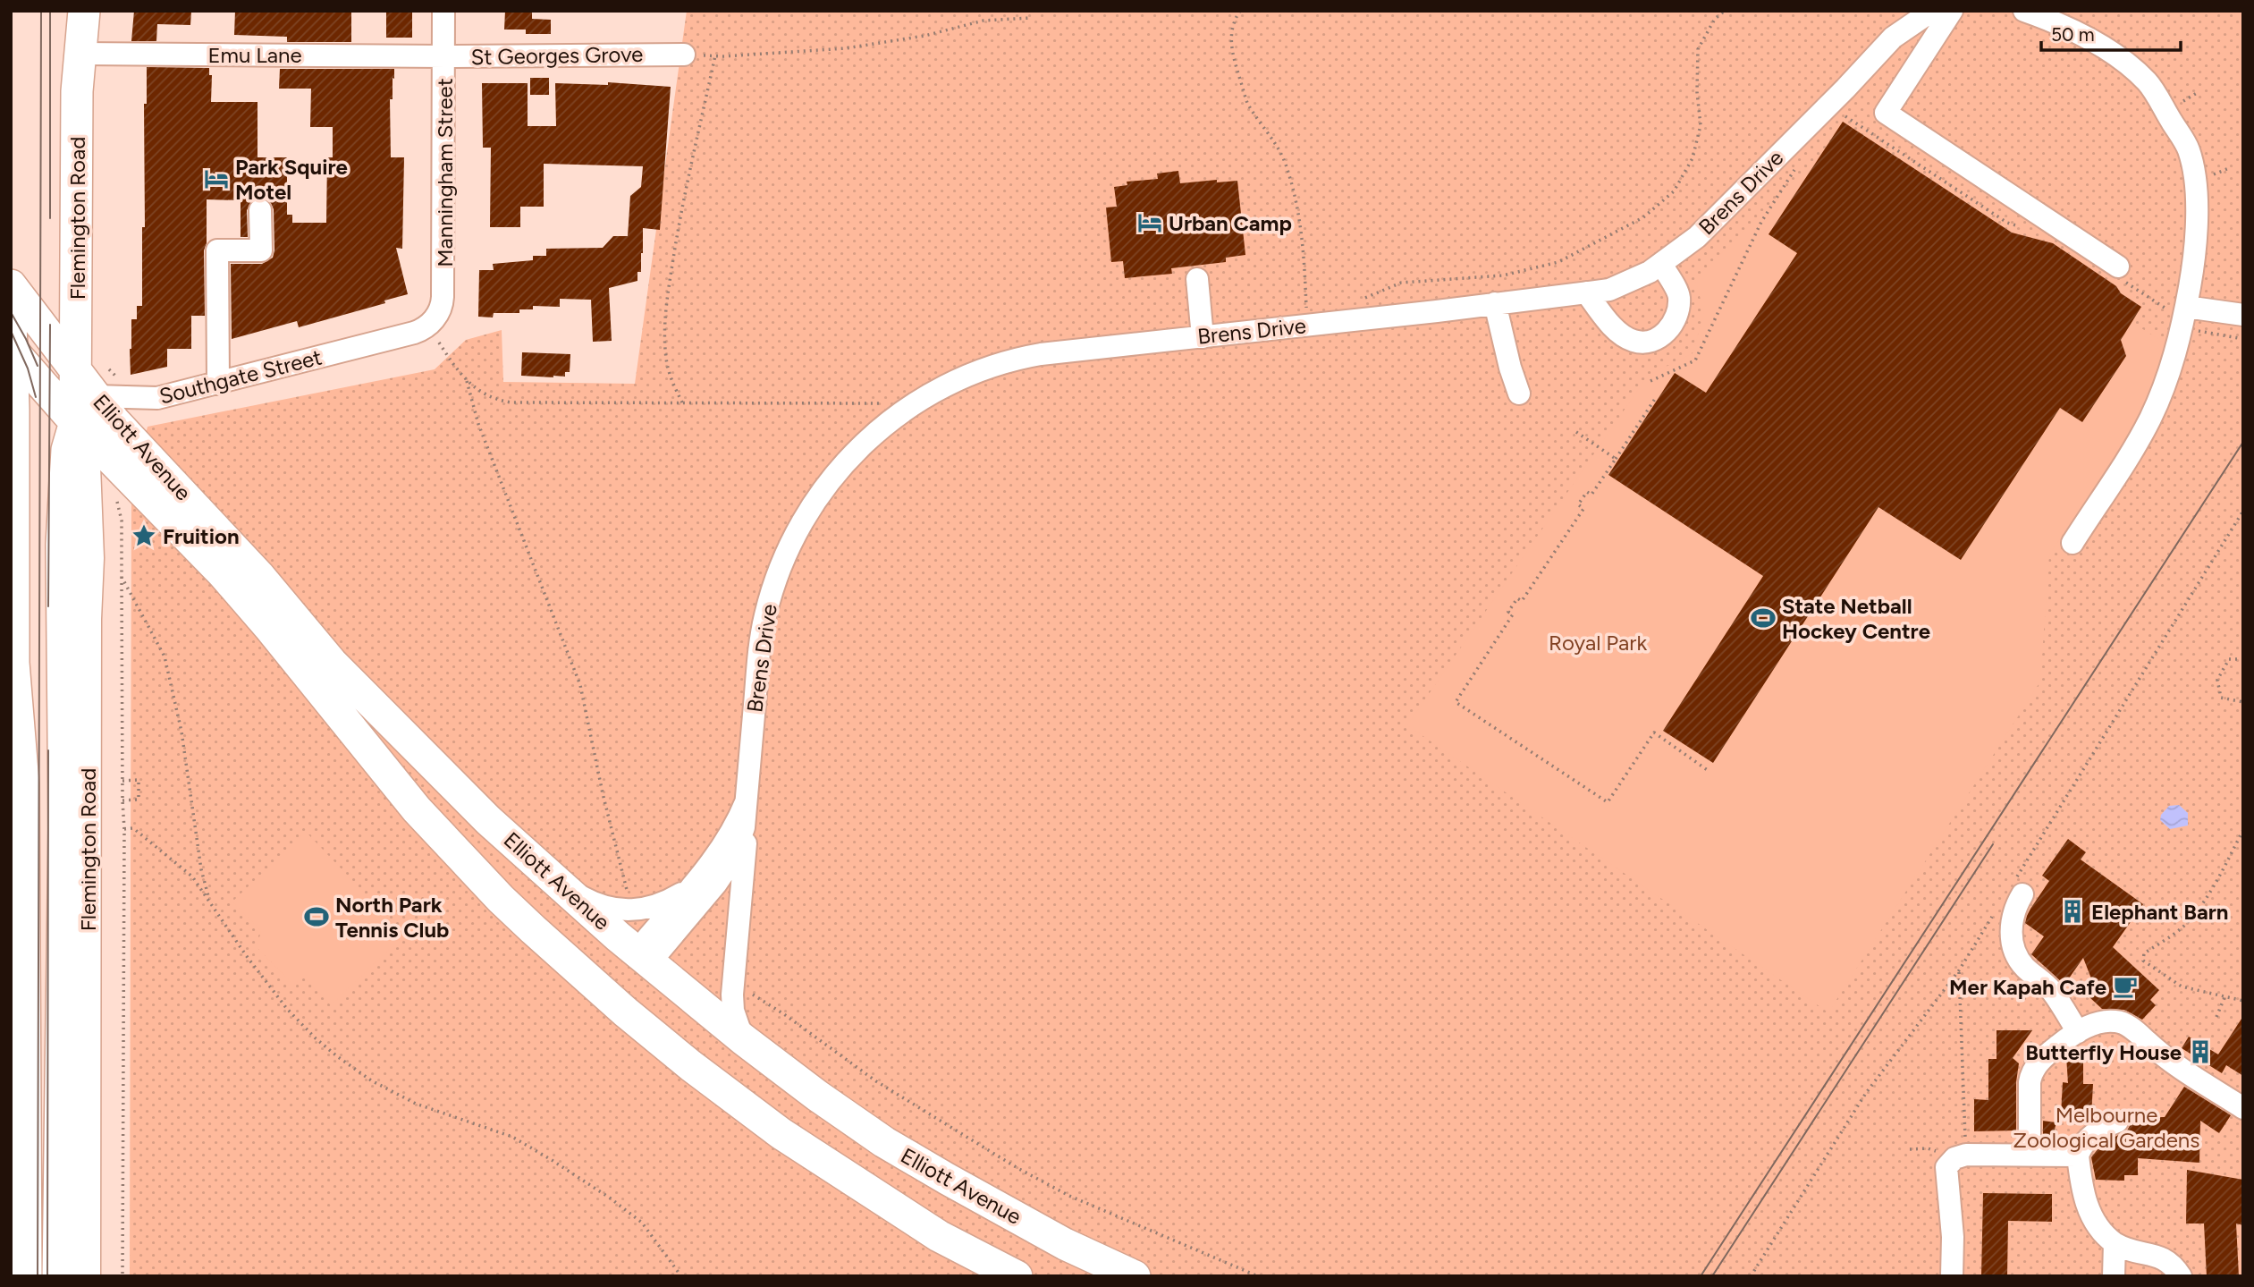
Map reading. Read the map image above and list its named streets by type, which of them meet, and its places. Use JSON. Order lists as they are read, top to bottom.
{
  "streets": {
    "highway": ["Flemington Road", "Elliott Avenue"],
    "street": [
      "Emu Lane",
      "St Georges Grove",
      "Manningham Street",
      "Brens Drive",
      "Southgate Street"
    ]
  },
  "crossings": [
    ["Emu Lane", "St Georges Grove"],
    ["Emu Lane", "Manningham Street"],
    ["Emu Lane", "Flemington Road"],
    ["St Georges Grove", "Manningham Street"],
    ["Manningham Street", "Southgate Street"],
    ["Brens Drive", "Elliott Avenue"],
    ["Flemington Road", "Elliott Avenue"],
    ["Southgate Street", "Elliott Avenue"]
  ],
  "parks": ["Royal Park", "Melbourne Zoological Gardens"],
  "places": {
    "hotel": ["Park Squire Motel", "Urban Camp"],
    "place": ["Fruition"],
    "sports": ["State Netball Hockey Centre", "North Park Tennis Club"],
    "building": ["Elephant Barn", "Butterfly House"],
    "cafe": ["Mer Kapah Cafe"]
  },
  "scale_bar": "50 m"
}
